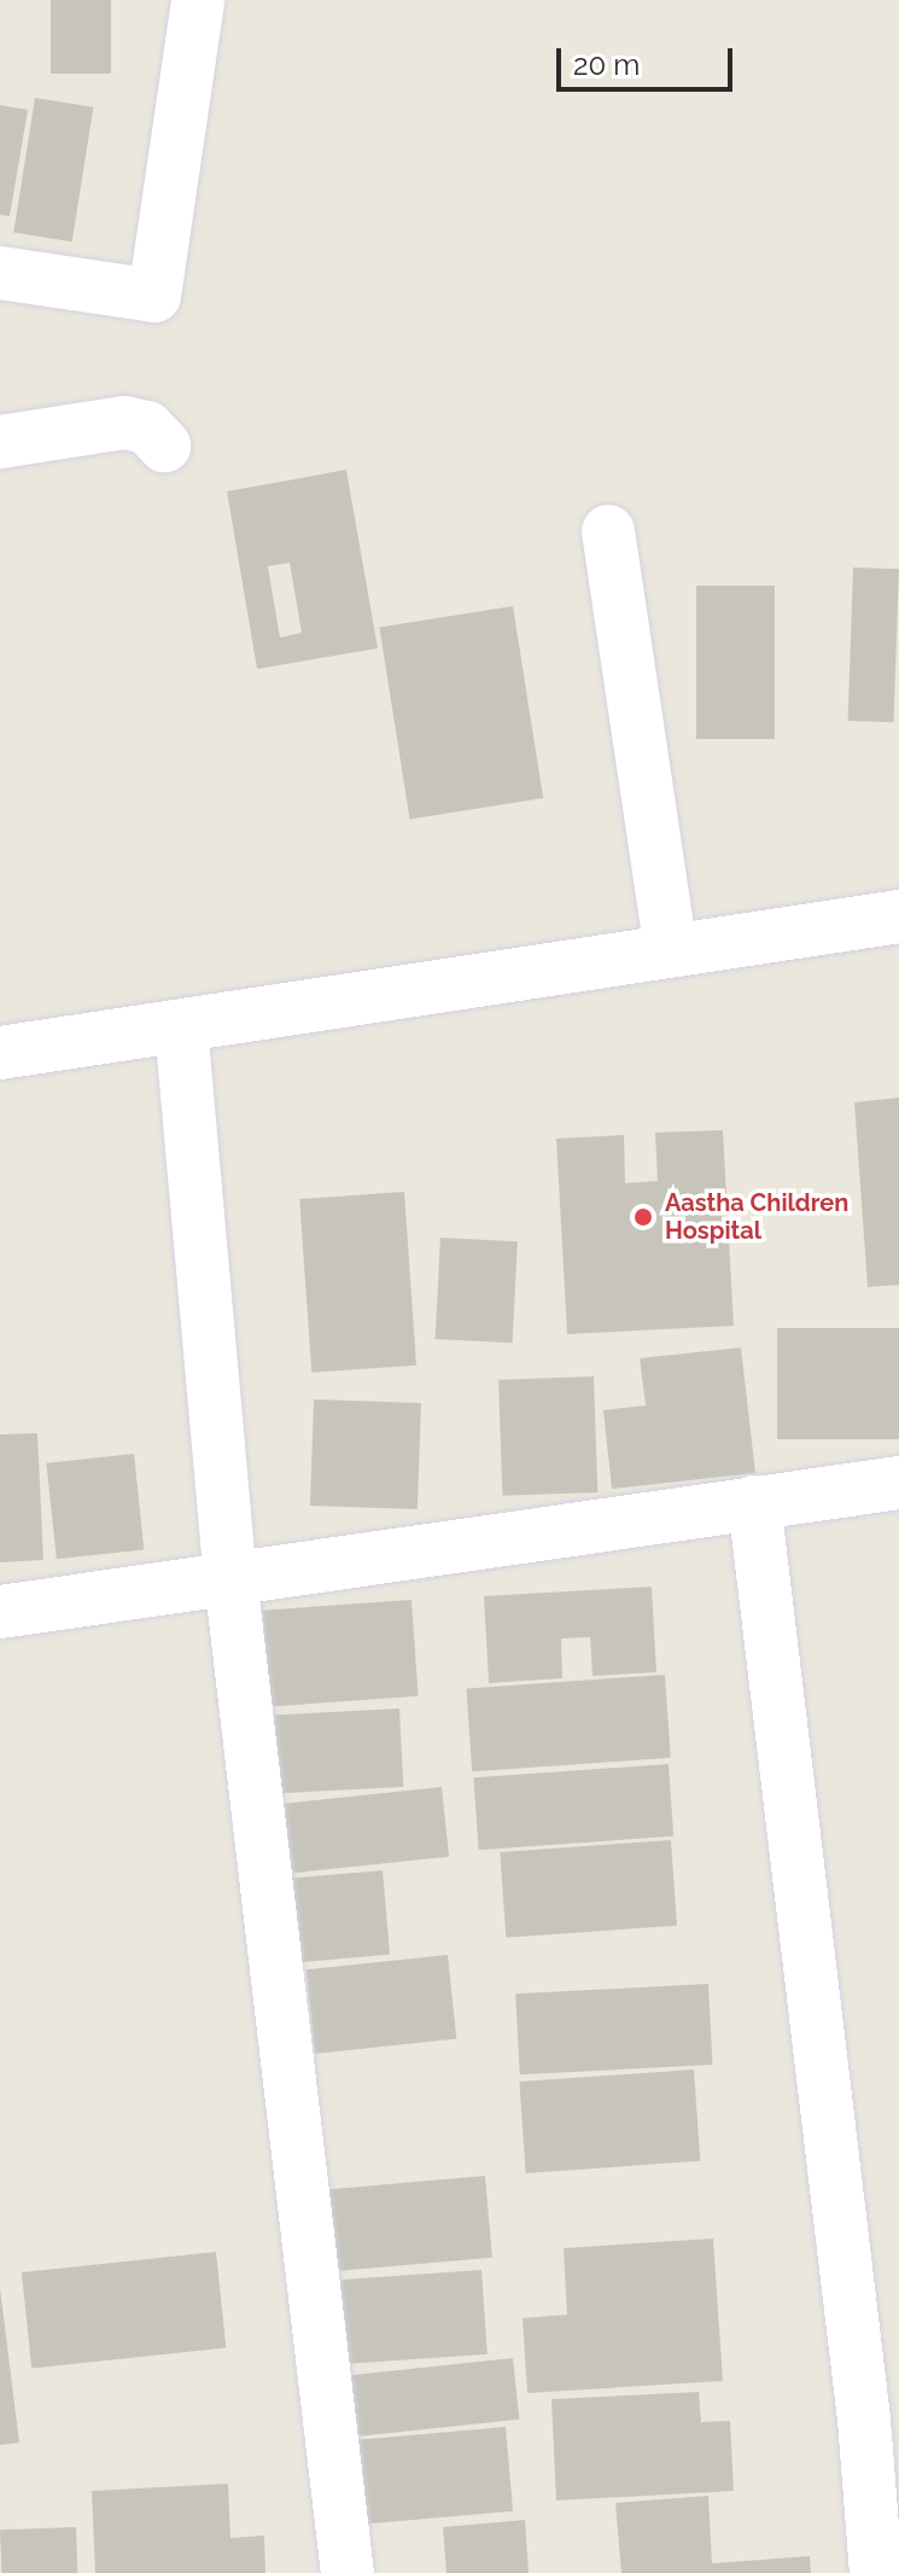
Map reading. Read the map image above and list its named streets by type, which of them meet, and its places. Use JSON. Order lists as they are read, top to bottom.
{
  "places": ["Aastha Children Hospital"],
  "scale_bar": "20 m"
}
